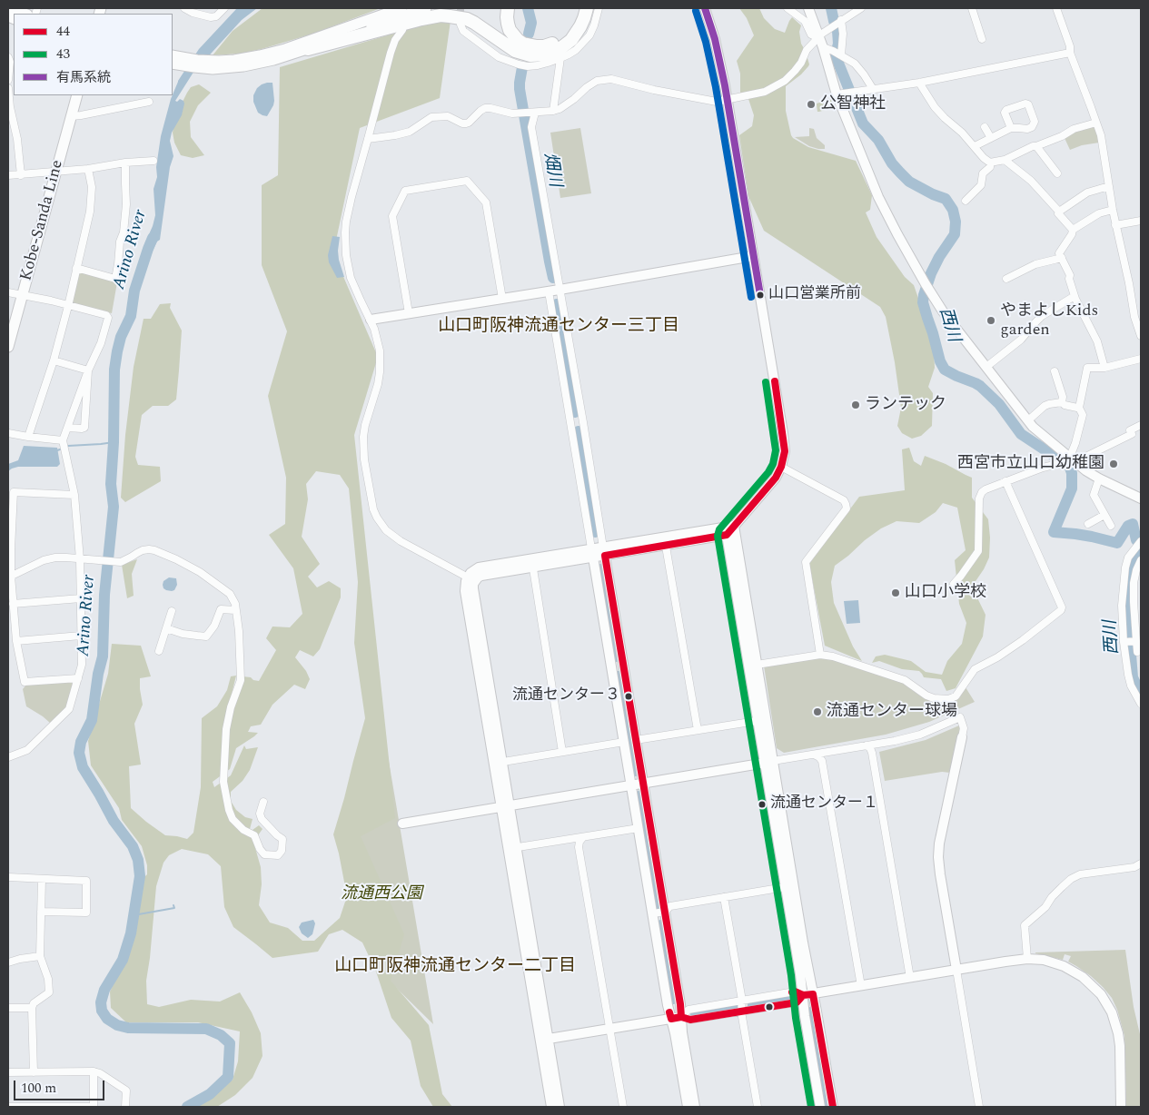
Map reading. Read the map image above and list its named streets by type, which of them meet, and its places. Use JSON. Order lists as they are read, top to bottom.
{
  "streets": {
    "main road": ["Kobe-Sanda Line"]
  },
  "districts": ["山口町阪神流通センター三丁目", "山口町阪神流通センター二丁目"],
  "water": ["畑川", "Arino River", "西川"],
  "parks": ["流通西公園"],
  "places": [
    "公智神社",
    "山口営業所前",
    "やまよしKids garden",
    "ランテック",
    "西宮市立山口幼稚園",
    "山口小学校",
    "流通センター３",
    "流通センター球場",
    "流通センター１"
  ],
  "lines": ["transit line 有馬系統", "transit line 44", "transit line 43"],
  "legend": ["44", "43", "有馬系統"],
  "scale_bar": "100 m"
}
